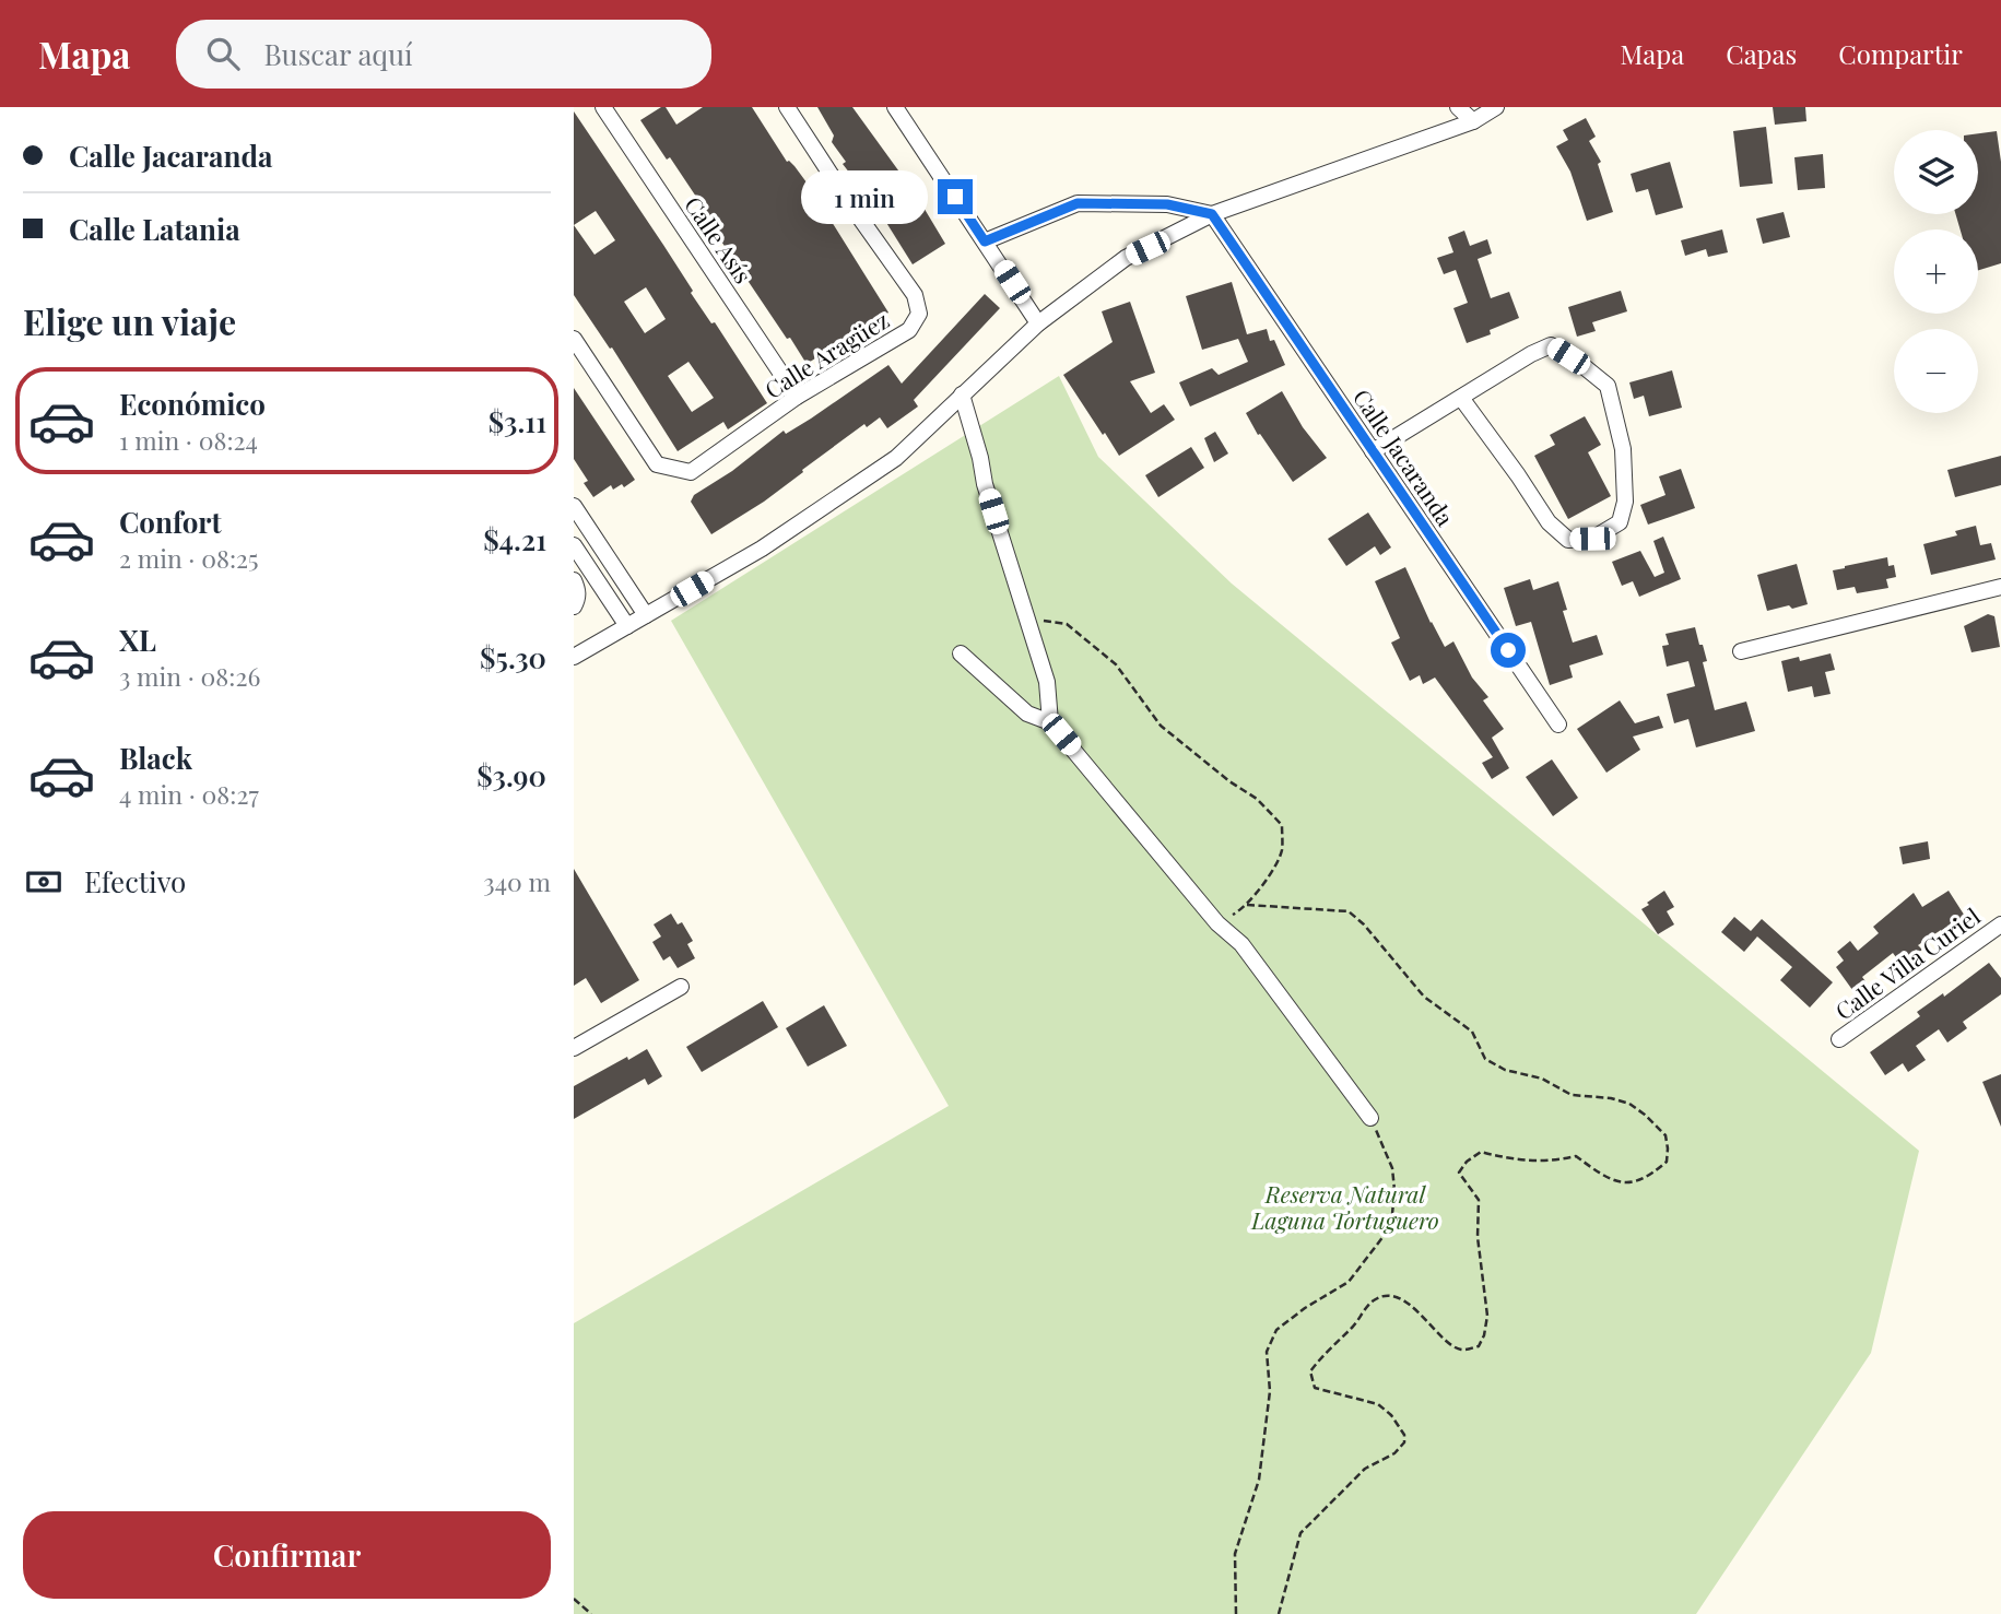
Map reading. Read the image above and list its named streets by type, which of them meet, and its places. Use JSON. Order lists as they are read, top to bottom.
{
  "streets": {
    "street": [
      "Calle Asís",
      "Calle Aragüez",
      "Calle Jacaranda",
      "Calle Villa Curiel"
    ]
  },
  "crossings": [
    ["Calle Asís", "Calle Aragüez"]
  ],
  "parks": ["Reserva Natural Laguna Tortuguero"],
  "page": {
    "header": "Mapa",
    "search": "Buscar aquí",
    "nav": ["Mapa", "Capas", "Compartir"],
    "banner": ["Calle Jacaranda", "Calle Latania"],
    "map_buttons": ["+", "−"],
    "bubble": "1 min",
    "heading": "Elige un viaje",
    "list": [
      {
        "name": "Económico",
        "note": "1 min · 08:24",
        "value": "$3.11"
      },
      {
        "name": "Confort",
        "note": "2 min · 08:25",
        "value": "$4.21"
      },
      {
        "name": "XL",
        "note": "3 min · 08:26",
        "value": "$5.30"
      },
      {
        "name": "Black",
        "note": "4 min · 08:27",
        "value": "$3.90"
      }
    ],
    "pay": ["Efectivo", "340 m"],
    "buttons": "Confirmar"
  }
}
